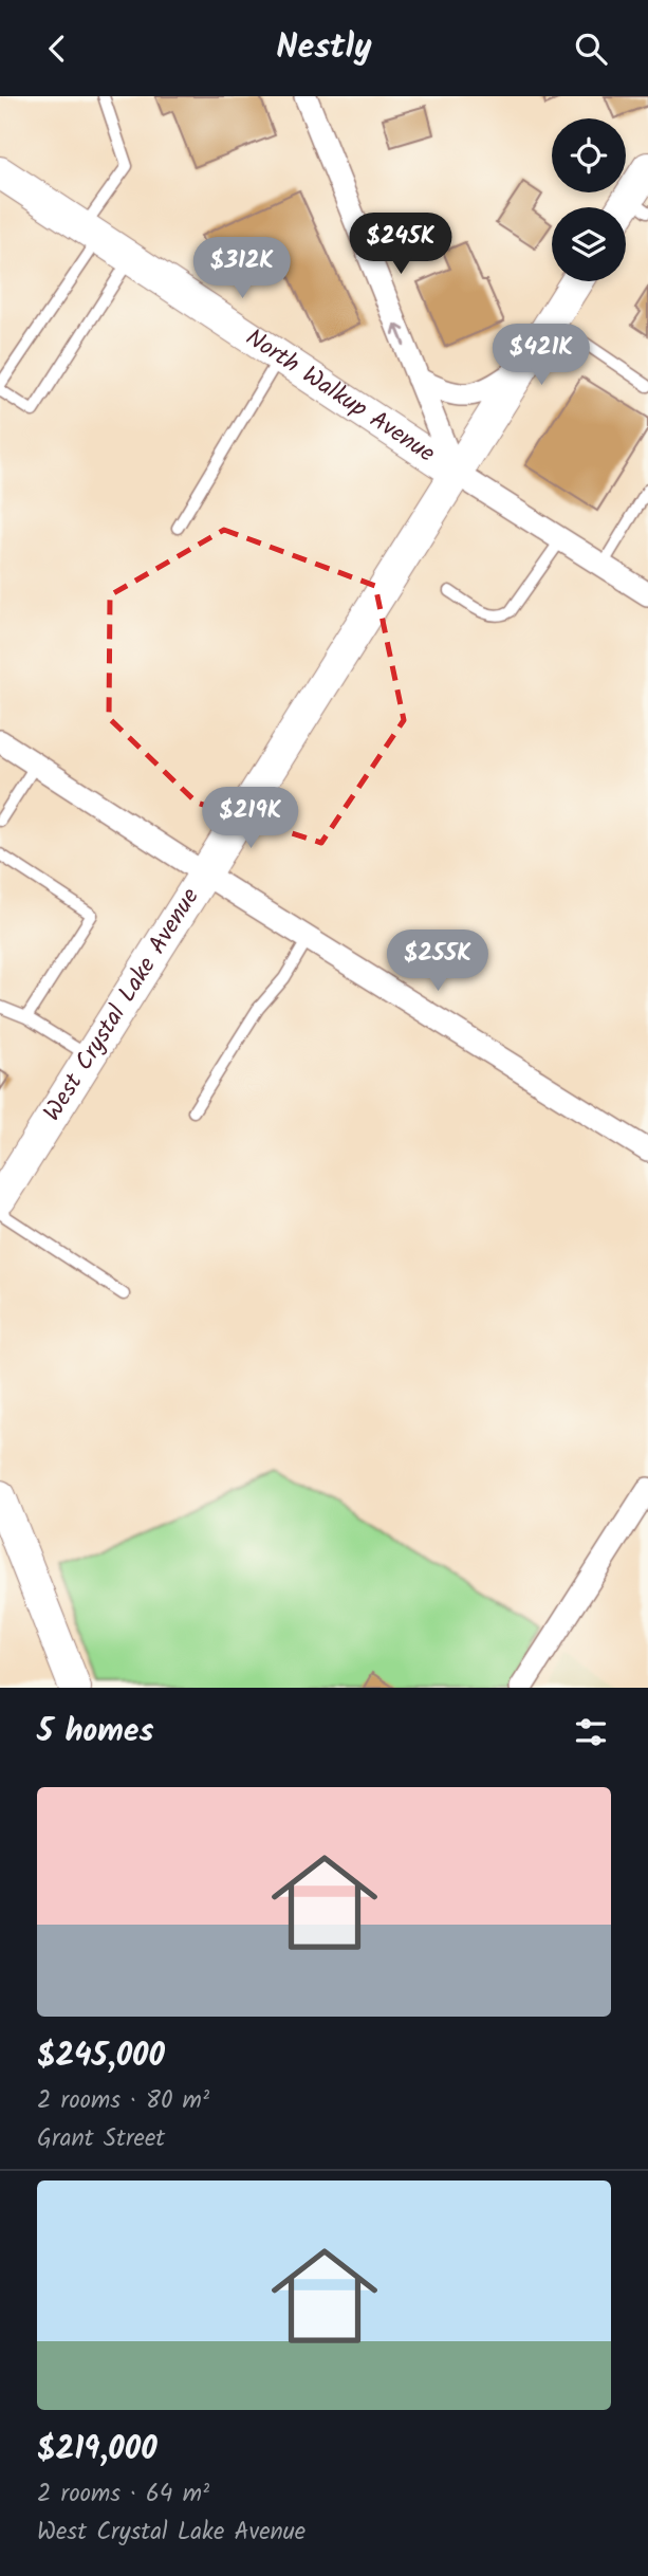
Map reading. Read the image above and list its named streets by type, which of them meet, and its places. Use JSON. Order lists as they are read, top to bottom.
{
  "streets": {
    "street": ["North Walkup Avenue", "West Crystal Lake Avenue"]
  },
  "crossings": [
    ["North Walkup Avenue", "West Crystal Lake Avenue"]
  ],
  "page": {
    "header": "Nestly",
    "price": [
      "$245K",
      "$312K",
      "$421K",
      "$219K",
      "$255K"
    ],
    "heading": "5 homes",
    "list": [
      {
        "name": "$245,000",
        "note": "2 rooms · 80 m² · Grant Street"
      },
      {
        "name": "$219,000",
        "note": "2 rooms · 64 m² · West Crystal Lake Avenue"
      }
    ]
  }
}
